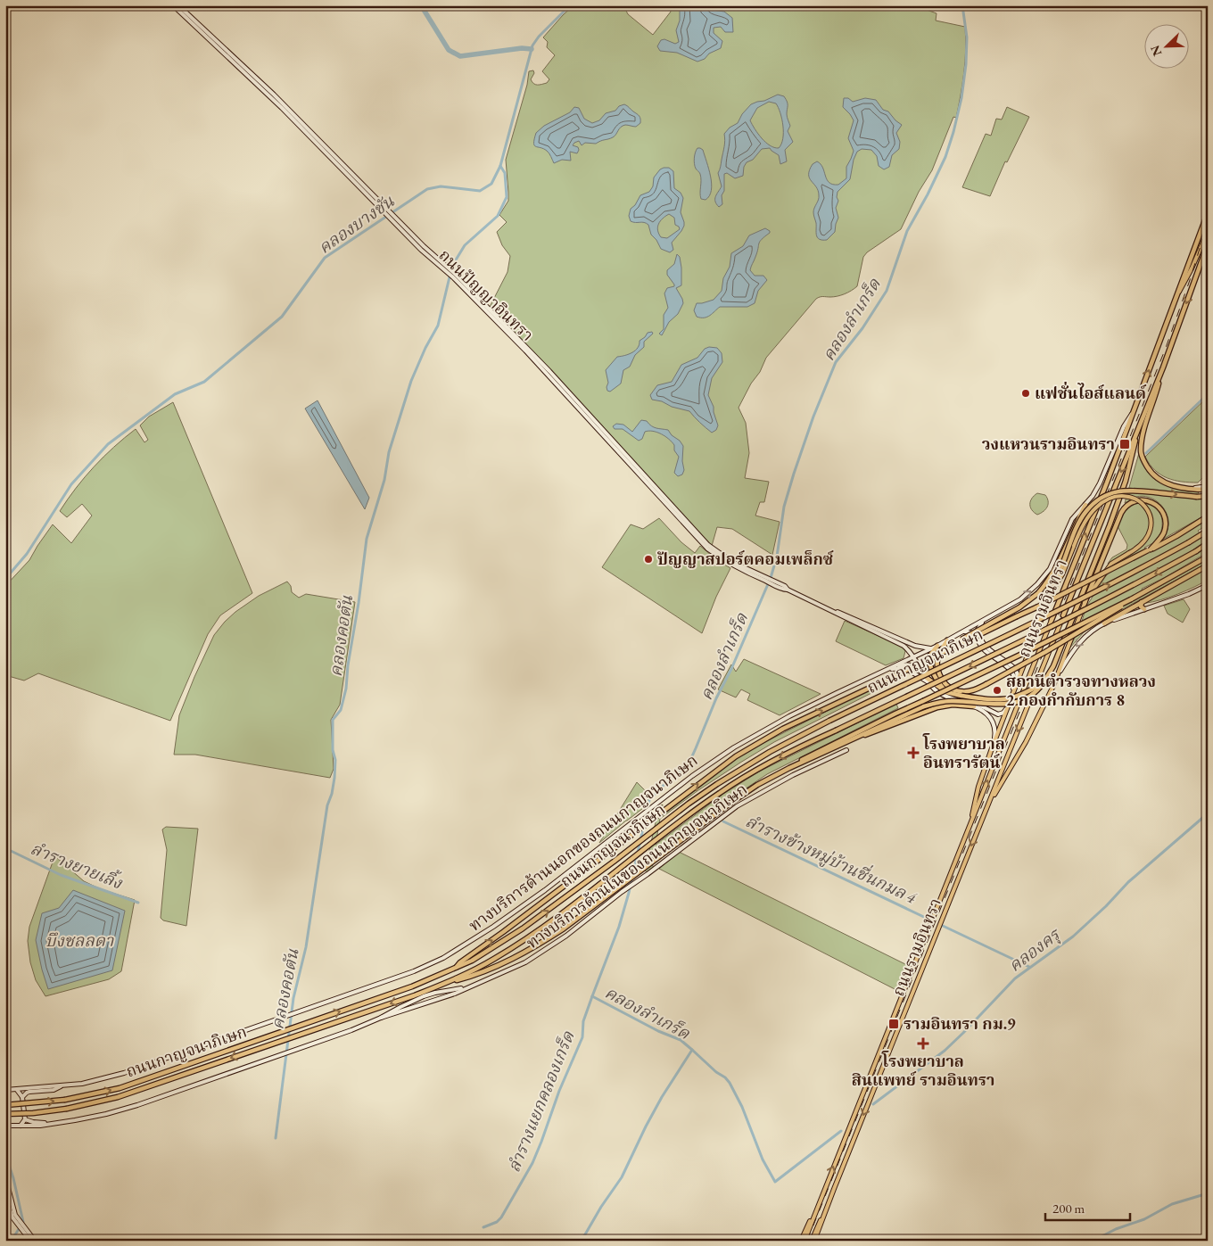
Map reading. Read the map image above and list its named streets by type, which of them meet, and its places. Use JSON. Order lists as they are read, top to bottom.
{
  "streets": {
    "highway": ["ถนนรามอินทรา", "ถนนกาญจนาภิเษก"],
    "main road": ["ถนนปัญญาอินทรา", "ทางบริการด้านนอกของถนนกาญจนาภิเษก", "ทางบริการด้านในของถนนกาญจนาภิเษก"]
  },
  "crossings": [
    ["ถนนปัญญาอินทรา", "ทางบริการด้านนอกของถนนกาญจนาภิเษก"],
    ["ถนนรามอินทรา", "ทางบริการด้านนอกของถนนกาญจนาภิเษก"]
  ],
  "water": [
    "คลองบางชัน",
    "คลองลำเกร็ด",
    "คลองคอตัน",
    "ลำรางข้างหมู่บ้านชื่นกมล 4",
    "ลำรางยายเลิ้ง",
    "บึงชลลดา",
    "คลองครุ",
    "ลำรางแยกคลองเกร็ด"
  ],
  "places": {
    "other": ["แฟชั่นไอส์แลนด์", "ปัญญาสปอร์ตคอมเพล็กซ์", "สถานีตำรวจทางหลวง 2 กองกำกับการ 8"],
    "transit": ["วงแหวนรามอินทรา", "รามอินทรา กม.9"],
    "health": ["โรงพยาบาล อินทรารัตน์", "โรงพยาบาล สินแพทย์ รามอินทรา"]
  },
  "scale_bar": "200 m",
  "north": "bottom left"
}
